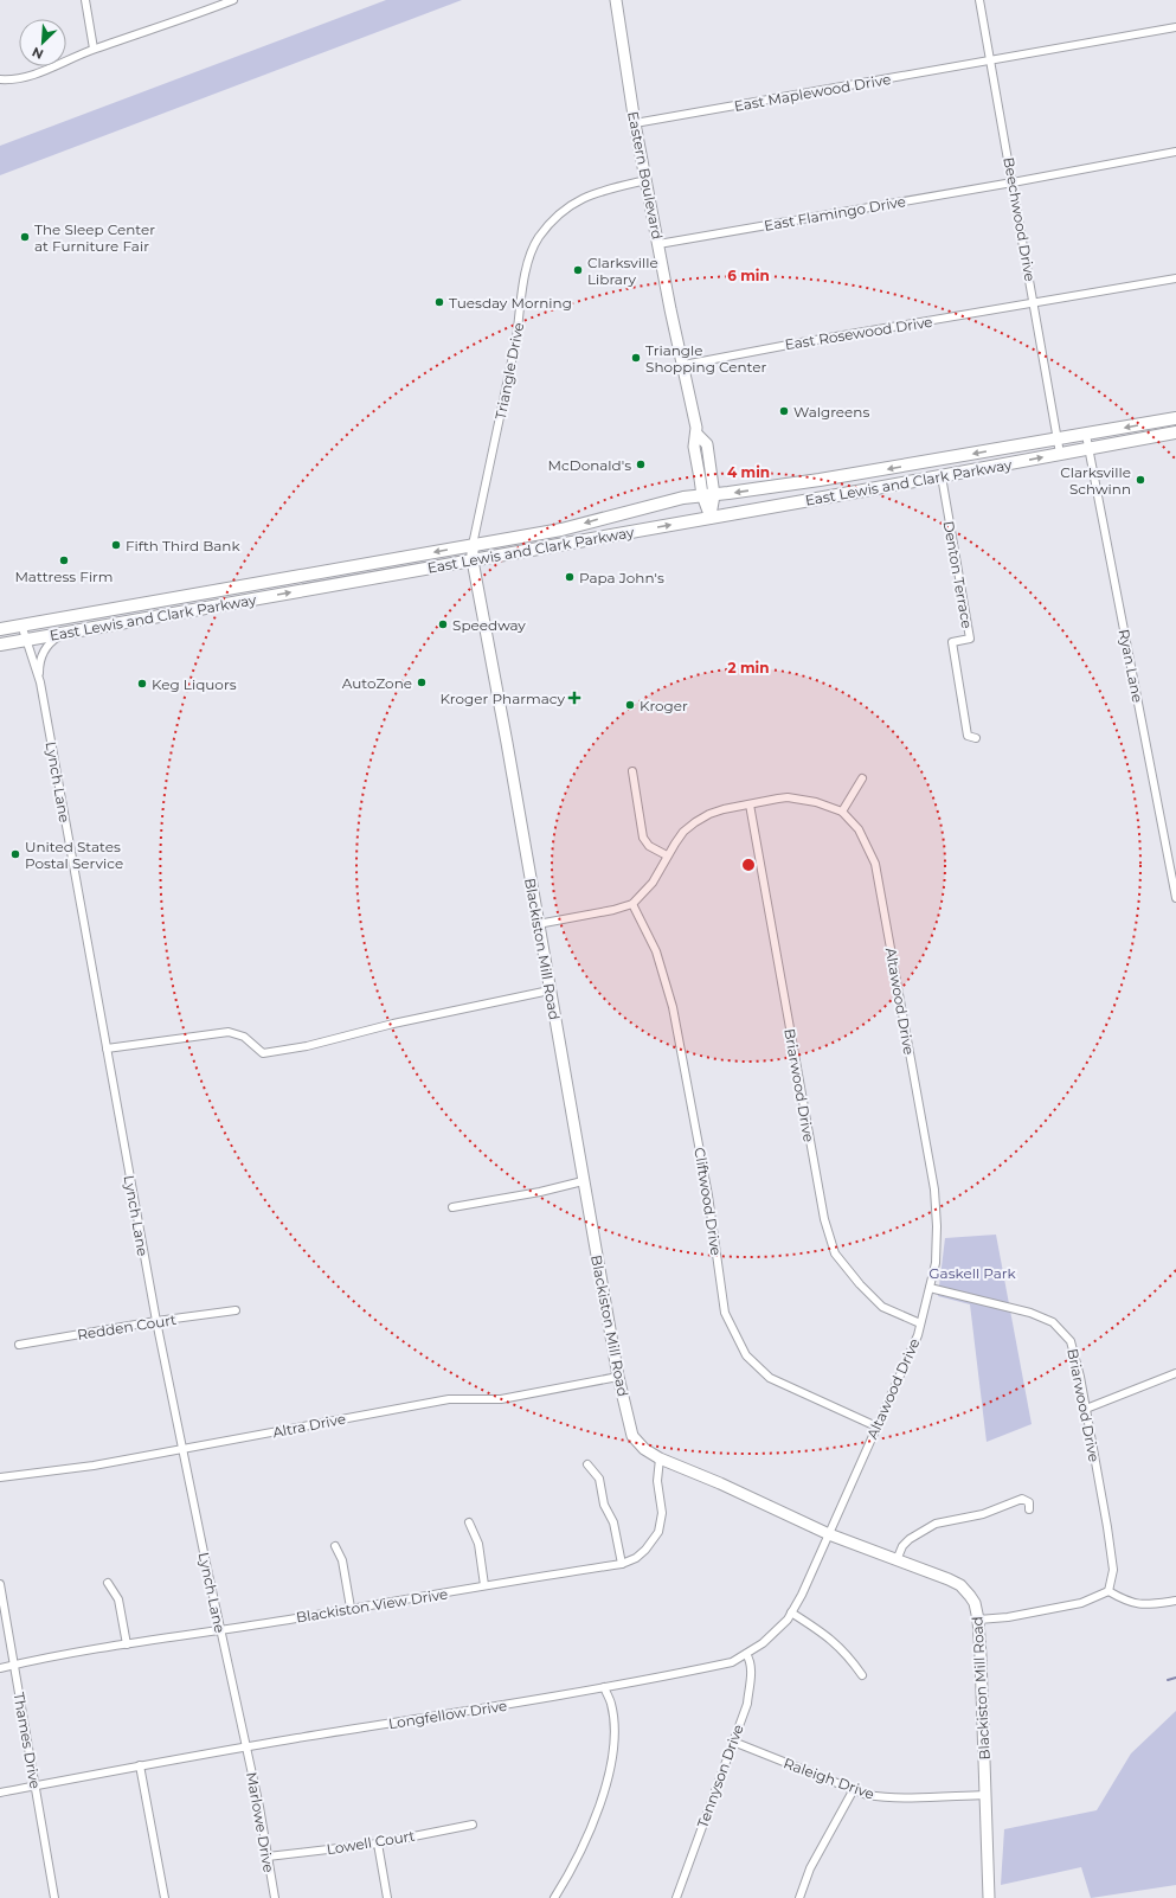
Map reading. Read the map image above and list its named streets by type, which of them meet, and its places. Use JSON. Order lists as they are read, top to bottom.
{
  "streets": {
    "main road": ["Eastern Boulevard", "East Lewis and Clark Parkway", "Blackiston Mill Road"],
    "street": [
      "East Maplewood Drive",
      "East Flamingo Drive",
      "Beechwood Drive",
      "East Rosewood Drive",
      "Triangle Drive",
      "Denton Terrace",
      "Ryan Lane",
      "Lynch Lane",
      "Altawood Drive",
      "Briarwood Drive",
      "Cliftwood Drive",
      "Redden Court",
      "Altra Drive",
      "Blackiston View Drive",
      "Longfellow Drive",
      "Thames Drive",
      "Tennyson Drive",
      "Raleigh Drive",
      "Marlowe Drive",
      "Lowell Court"
    ]
  },
  "crossings": [
    ["East Maplewood Drive", "Eastern Boulevard"],
    ["East Maplewood Drive", "Beechwood Drive"],
    ["Eastern Boulevard", "East Flamingo Drive"],
    ["Eastern Boulevard", "East Rosewood Drive"],
    ["Eastern Boulevard", "Triangle Drive"],
    ["Eastern Boulevard", "East Lewis and Clark Parkway"],
    ["East Flamingo Drive", "Beechwood Drive"],
    ["Beechwood Drive", "East Rosewood Drive"],
    ["Beechwood Drive", "East Lewis and Clark Parkway"],
    ["Triangle Drive", "East Lewis and Clark Parkway"],
    ["Triangle Drive", "Blackiston Mill Road"],
    ["East Lewis and Clark Parkway", "Denton Terrace"],
    ["East Lewis and Clark Parkway", "Ryan Lane"],
    ["East Lewis and Clark Parkway", "Lynch Lane"],
    ["East Lewis and Clark Parkway", "Blackiston Mill Road"],
    ["Lynch Lane", "Redden Court"],
    ["Lynch Lane", "Altra Drive"],
    ["Lynch Lane", "Blackiston View Drive"],
    ["Lynch Lane", "Longfellow Drive"],
    ["Lynch Lane", "Marlowe Drive"],
    ["Blackiston Mill Road", "Altawood Drive"],
    ["Blackiston Mill Road", "Altra Drive"],
    ["Blackiston Mill Road", "Blackiston View Drive"],
    ["Blackiston Mill Road", "Longfellow Drive"],
    ["Blackiston Mill Road", "Raleigh Drive"],
    ["Altawood Drive", "Briarwood Drive"],
    ["Altawood Drive", "Cliftwood Drive"],
    ["Altawood Drive", "Longfellow Drive"],
    ["Blackiston View Drive", "Thames Drive"],
    ["Longfellow Drive", "Thames Drive"],
    ["Longfellow Drive", "Tennyson Drive"],
    ["Longfellow Drive", "Marlowe Drive"],
    ["Tennyson Drive", "Raleigh Drive"],
    ["Marlowe Drive", "Lowell Court"]
  ],
  "parks": ["Gaskell Park"],
  "places": {
    "other": [
      "The Sleep Center at Furniture Fair",
      "Clarksville Library",
      "Tuesday Morning",
      "Triangle Shopping Center",
      "Walgreens",
      "McDonald's",
      "Clarksville Schwinn",
      "Fifth Third Bank",
      "Mattress Firm",
      "Papa John's",
      "Speedway",
      "AutoZone",
      "Keg Liquors",
      "Kroger",
      "United States Postal Service"
    ],
    "health": ["Kroger Pharmacy"]
  },
  "north": "bottom left",
  "rings": ["6 min", "4 min", "2 min"]
}
